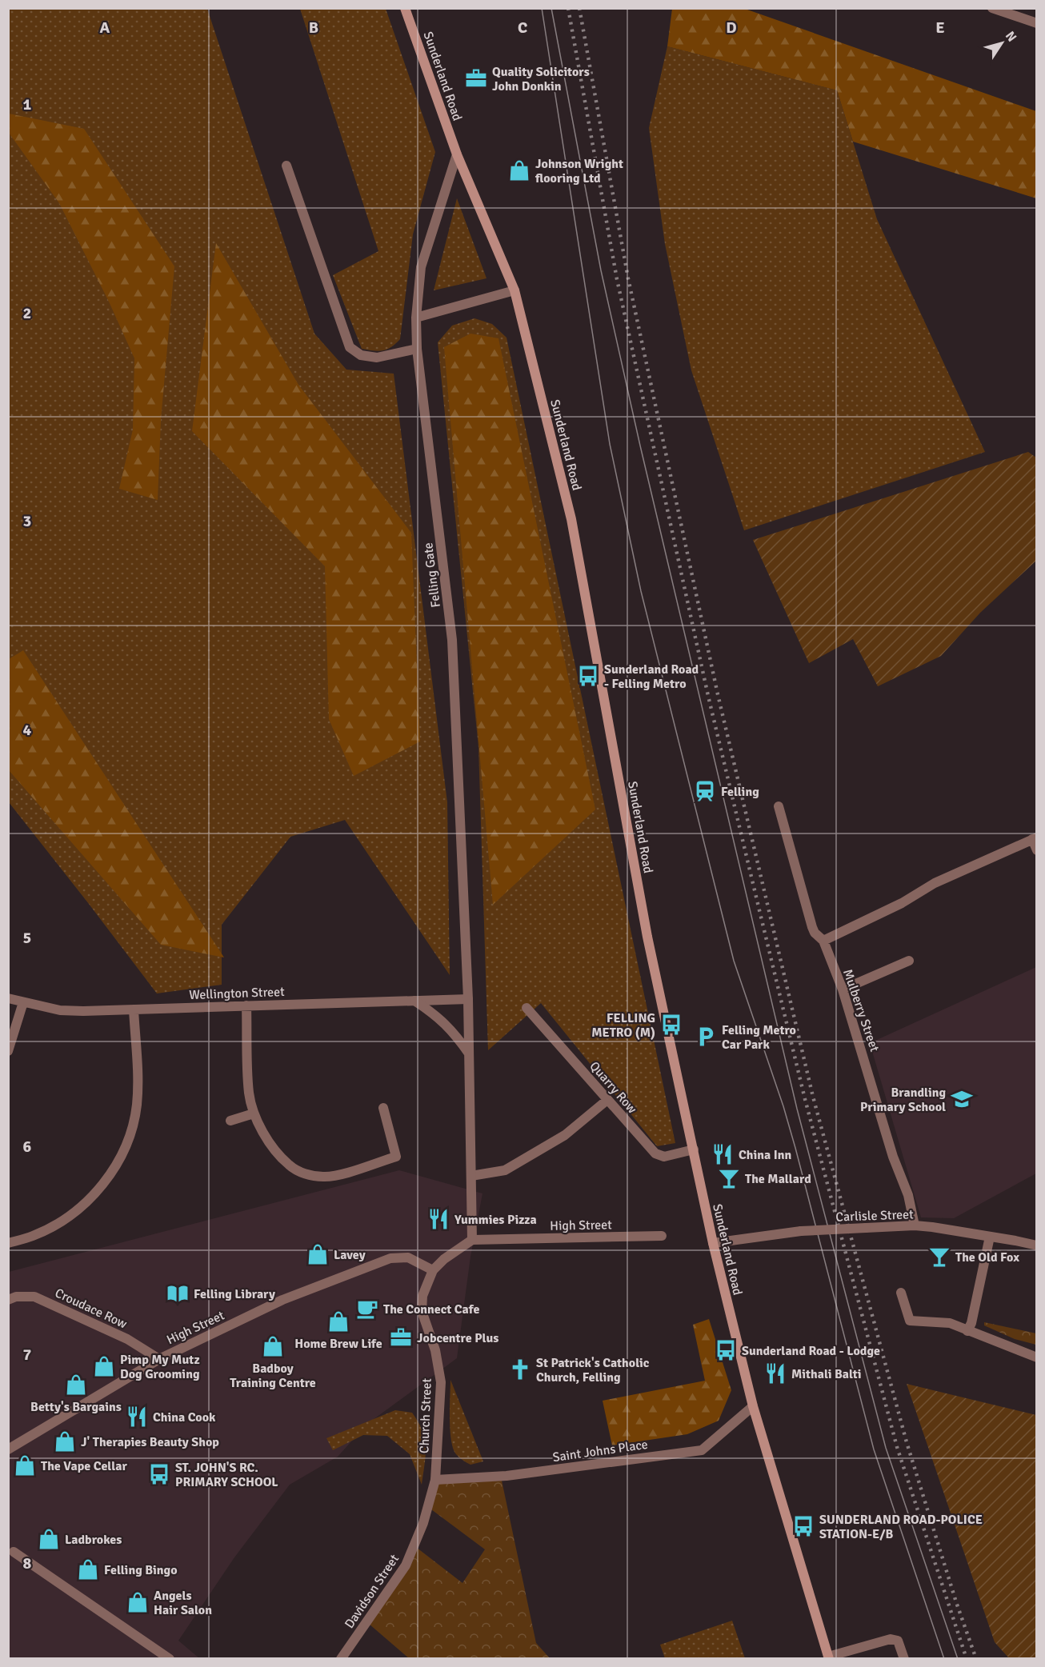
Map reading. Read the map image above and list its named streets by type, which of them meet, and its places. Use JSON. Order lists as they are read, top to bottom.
{
  "streets": {
    "main road": ["Sunderland Road"],
    "street": [
      "Felling Gate",
      "Wellington Street",
      "Mulberry Street",
      "Quarry Row",
      "Carlisle Street",
      "High Street",
      "Croudace Row",
      "Church Street",
      "Saint Johns Place",
      "Davidson Street"
    ]
  },
  "crossings": [
    ["Sunderland Road", "Felling Gate"],
    ["Sunderland Road", "Quarry Row"],
    ["Sunderland Road", "Carlisle Street"],
    ["Sunderland Road", "Saint Johns Place"],
    ["Felling Gate", "Wellington Street"],
    ["Felling Gate", "High Street"],
    ["Mulberry Street", "Carlisle Street"],
    ["High Street", "Croudace Row"],
    ["High Street", "Church Street"],
    ["Church Street", "Saint Johns Place"],
    ["Church Street", "Davidson Street"],
    ["Saint Johns Place", "Davidson Street"]
  ],
  "places": {
    "office": ["Quality Solicitors John Donkin", "Jobcentre Plus"],
    "shop": [
      "Johnson Wright flooring Ltd",
      "Lavey",
      "Home Brew Life",
      "Badboy Training Centre",
      "Pimp My Mutz Dog Grooming",
      "Betty's Bargains",
      "J' Therapies Beauty Shop",
      "The Vape Cellar",
      "Ladbrokes",
      "Felling Bingo",
      "Angels Hair Salon"
    ],
    "bus stop": [
      "Sunderland Road - Felling Metro",
      "FELLING METRO (M)",
      "Sunderland Road - Lodge",
      "ST. JOHN'S RC. PRIMARY SCHOOL",
      "SUNDERLAND ROAD-POLICE STATION-E/B"
    ],
    "station": ["Felling"],
    "parking": ["Felling Metro Car Park"],
    "school or university": ["Brandling Primary School"],
    "restaurant": [
      "China Inn",
      "Yummies Pizza",
      "Mithali Balti",
      "China Cook"
    ],
    "bar": ["The Mallard", "The Old Fox"],
    "library": ["Felling Library"],
    "cafe": ["The Connect Cafe"],
    "church": ["St Patrick's Catholic Church, Felling"]
  },
  "north": "top right",
  "grid": {
    "columns": [
      "A",
      "B",
      "C",
      "D",
      "E"
    ],
    "rows": [
      "1",
      "2",
      "3",
      "4",
      "5",
      "6",
      "7",
      "8"
    ]
  }
}
